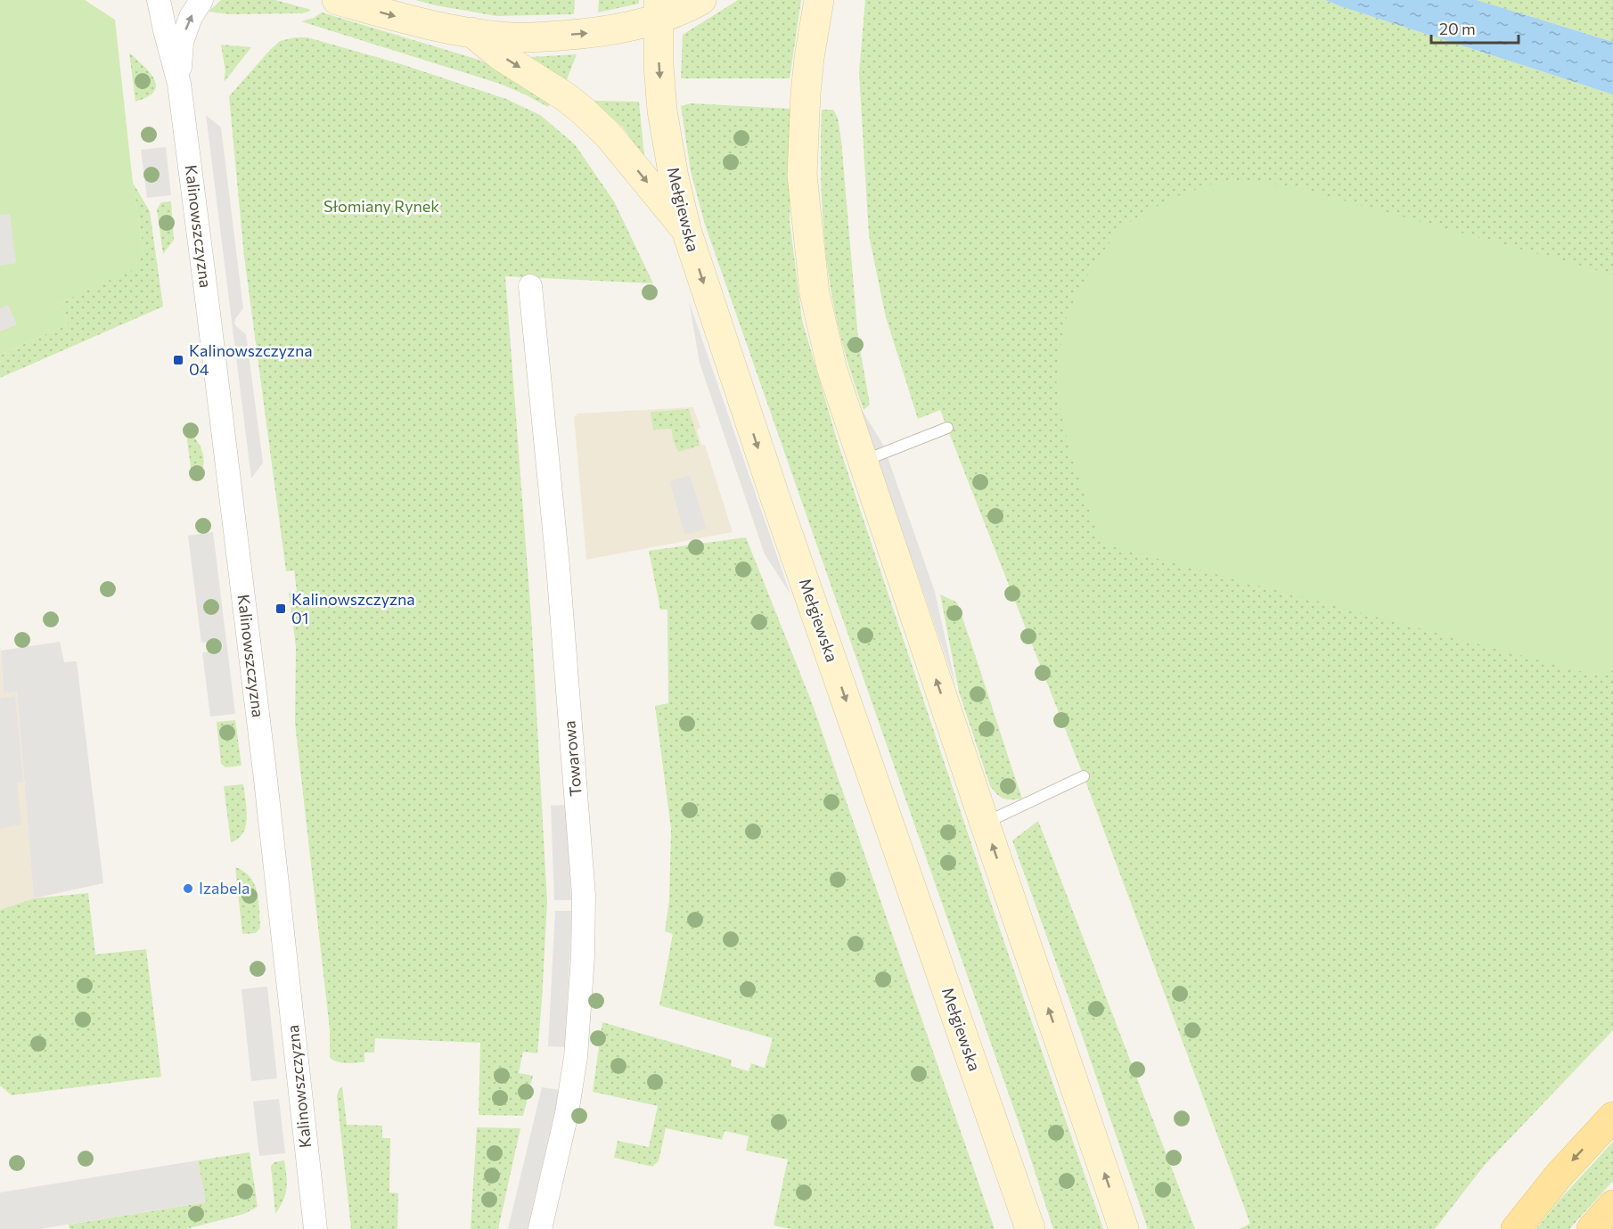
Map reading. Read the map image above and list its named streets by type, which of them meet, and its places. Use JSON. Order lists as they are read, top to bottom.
{
  "streets": {
    "main road": ["Mełgiewska"],
    "street": ["Kalinowszczyzna", "Towarowa"]
  },
  "parks": ["Słomiany Rynek"],
  "places": {
    "transit": ["Kalinowszczyzna 04", "Kalinowszczyzna 01"],
    "other": ["Izabela"]
  },
  "scale_bar": "20 m"
}
